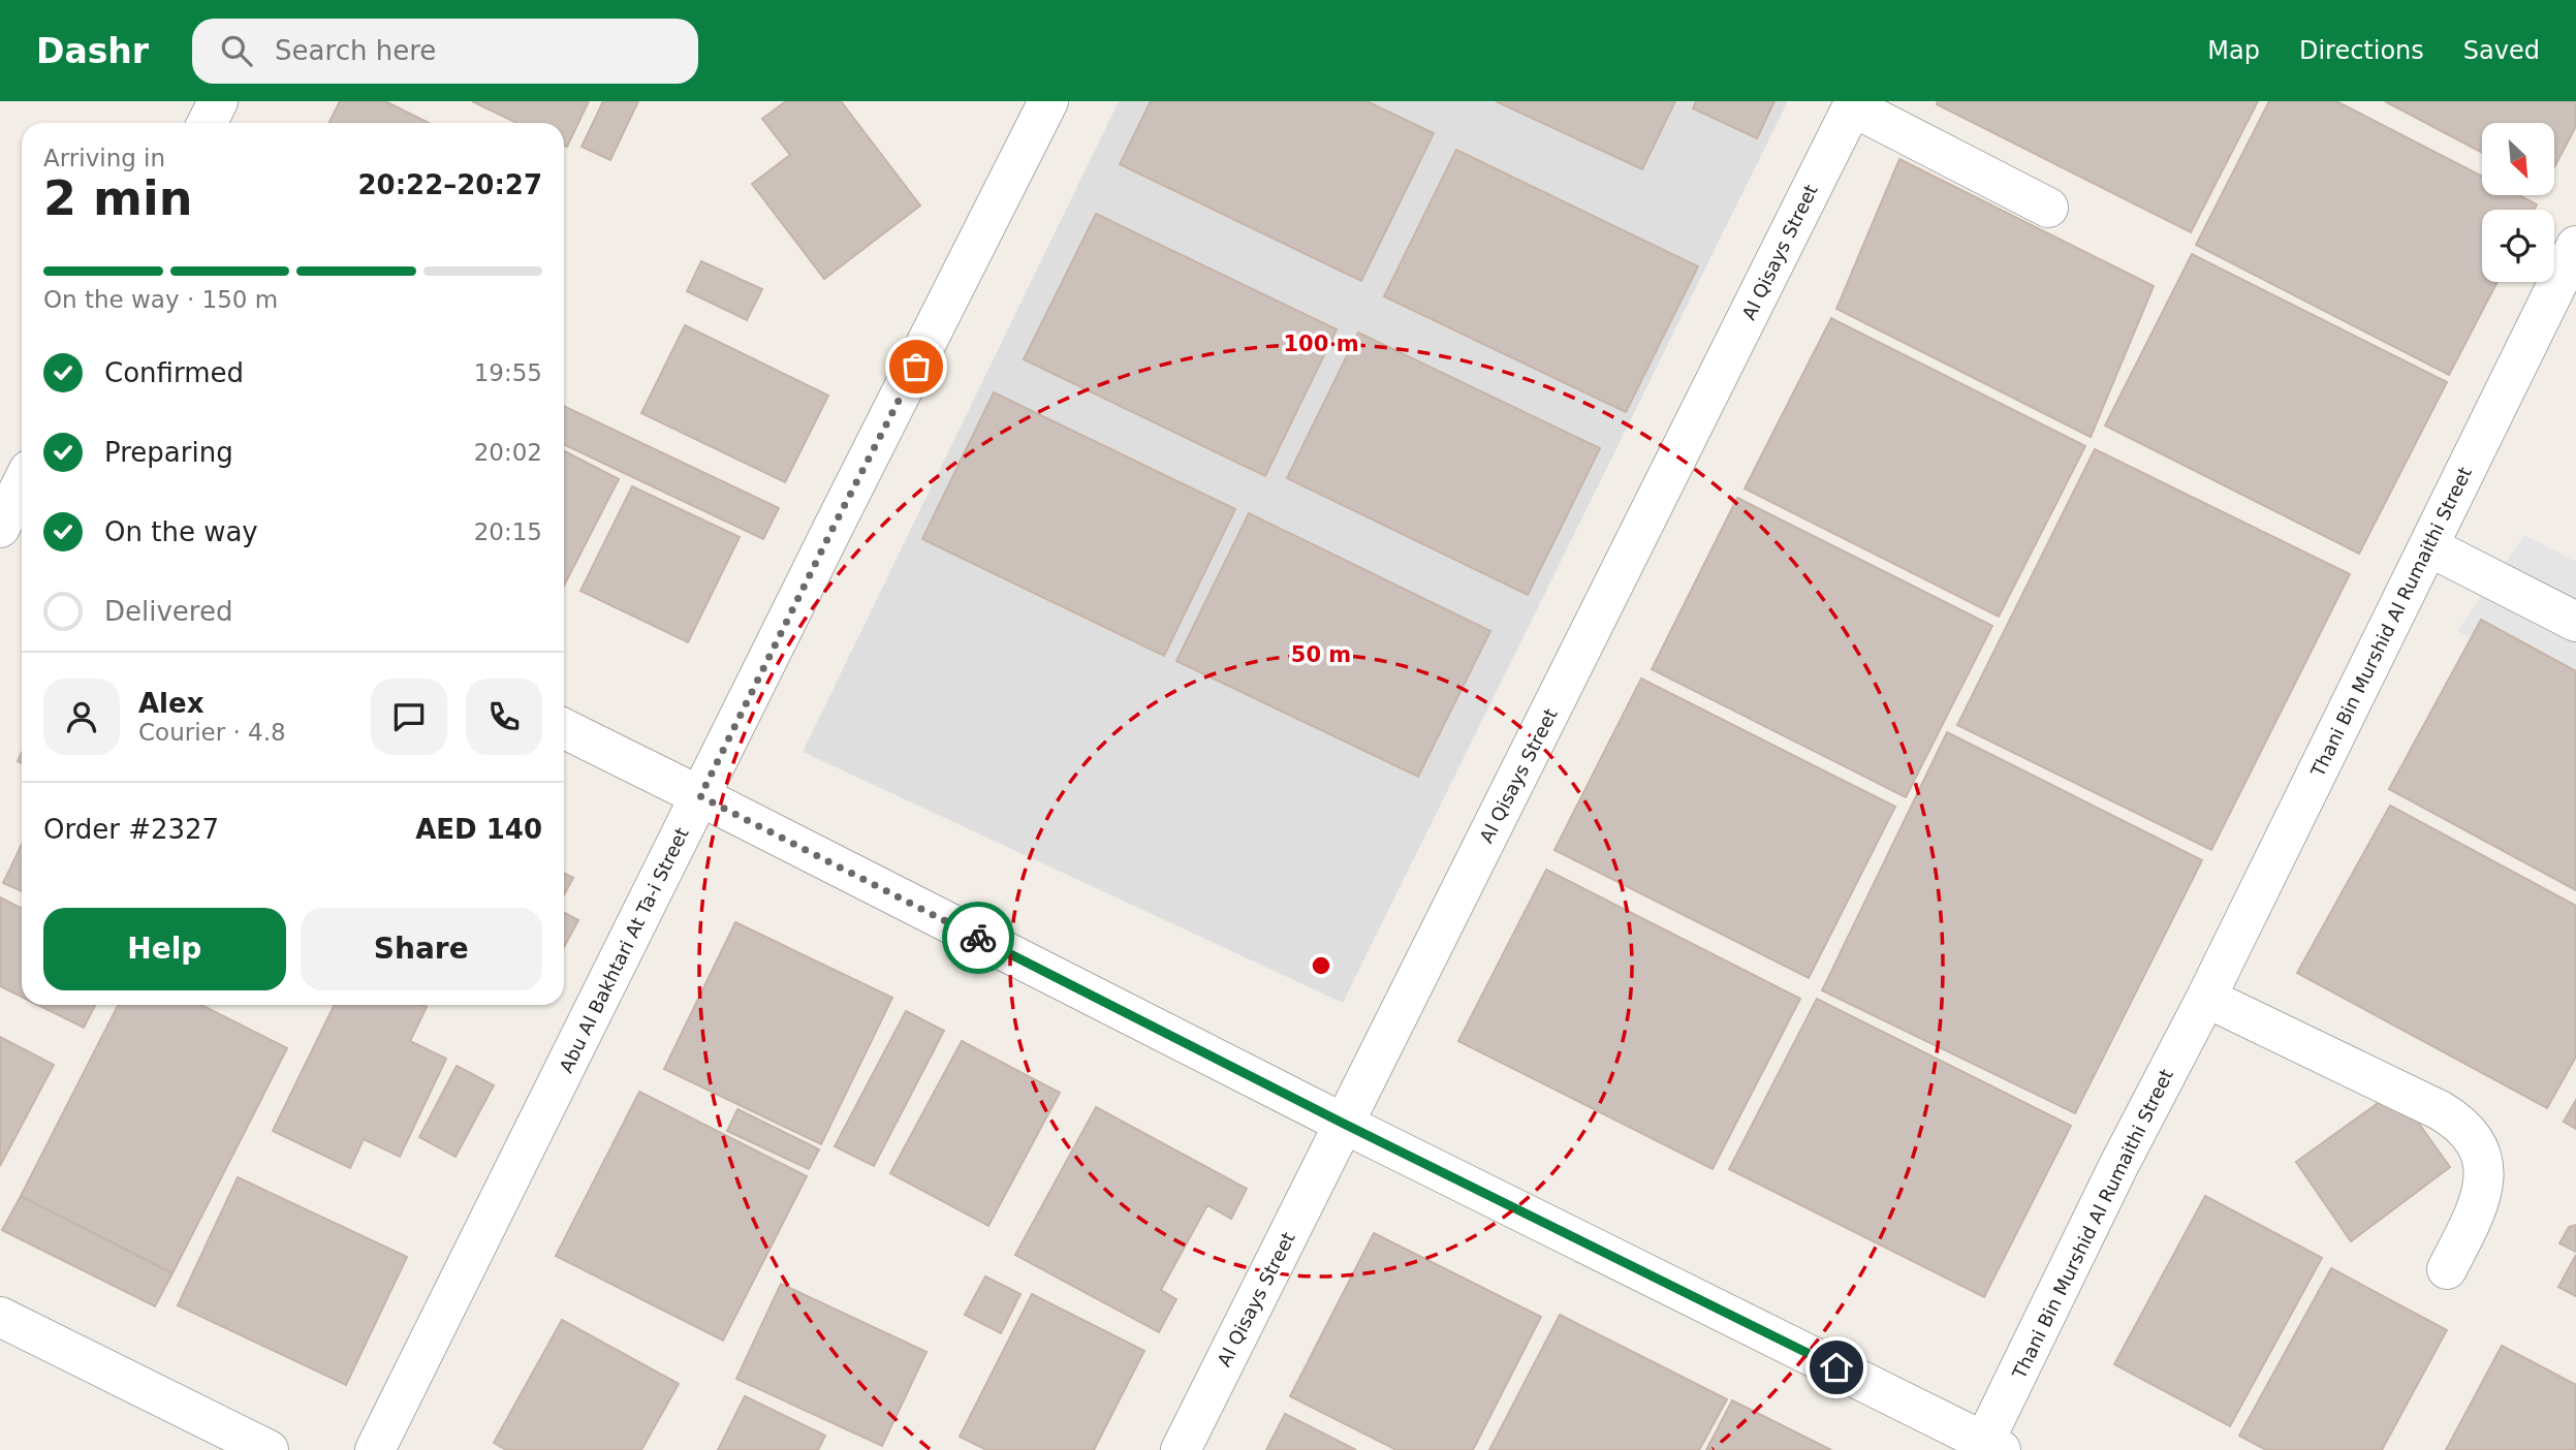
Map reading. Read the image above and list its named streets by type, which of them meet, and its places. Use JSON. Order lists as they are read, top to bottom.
{
  "streets": {
    "street": ["Al Qisays Street", "Thani Bin Murshid Al Rumaithi Street", "Abu Al Bakhtari At Ta-i Street"]
  },
  "north": "bottom right",
  "page": {
    "header": "Dashr",
    "search": "Search here",
    "nav": ["Map", "Directions", "Saved"],
    "heading": ["2 min", "Arriving in", "20:22–20:27"],
    "panel": [
      "Alex",
      "Courier · 4.8",
      "Order #2327",
      "AED 140"
    ],
    "bar": "On the way · 150 m",
    "list": [
      ["Confirmed", "19:55"],
      ["Preparing", "20:02"],
      ["On the way", "20:15"],
      "Delivered"
    ],
    "buttons": ["Help", "Share"]
  },
  "rings": ["100 m", "50 m"]
}
